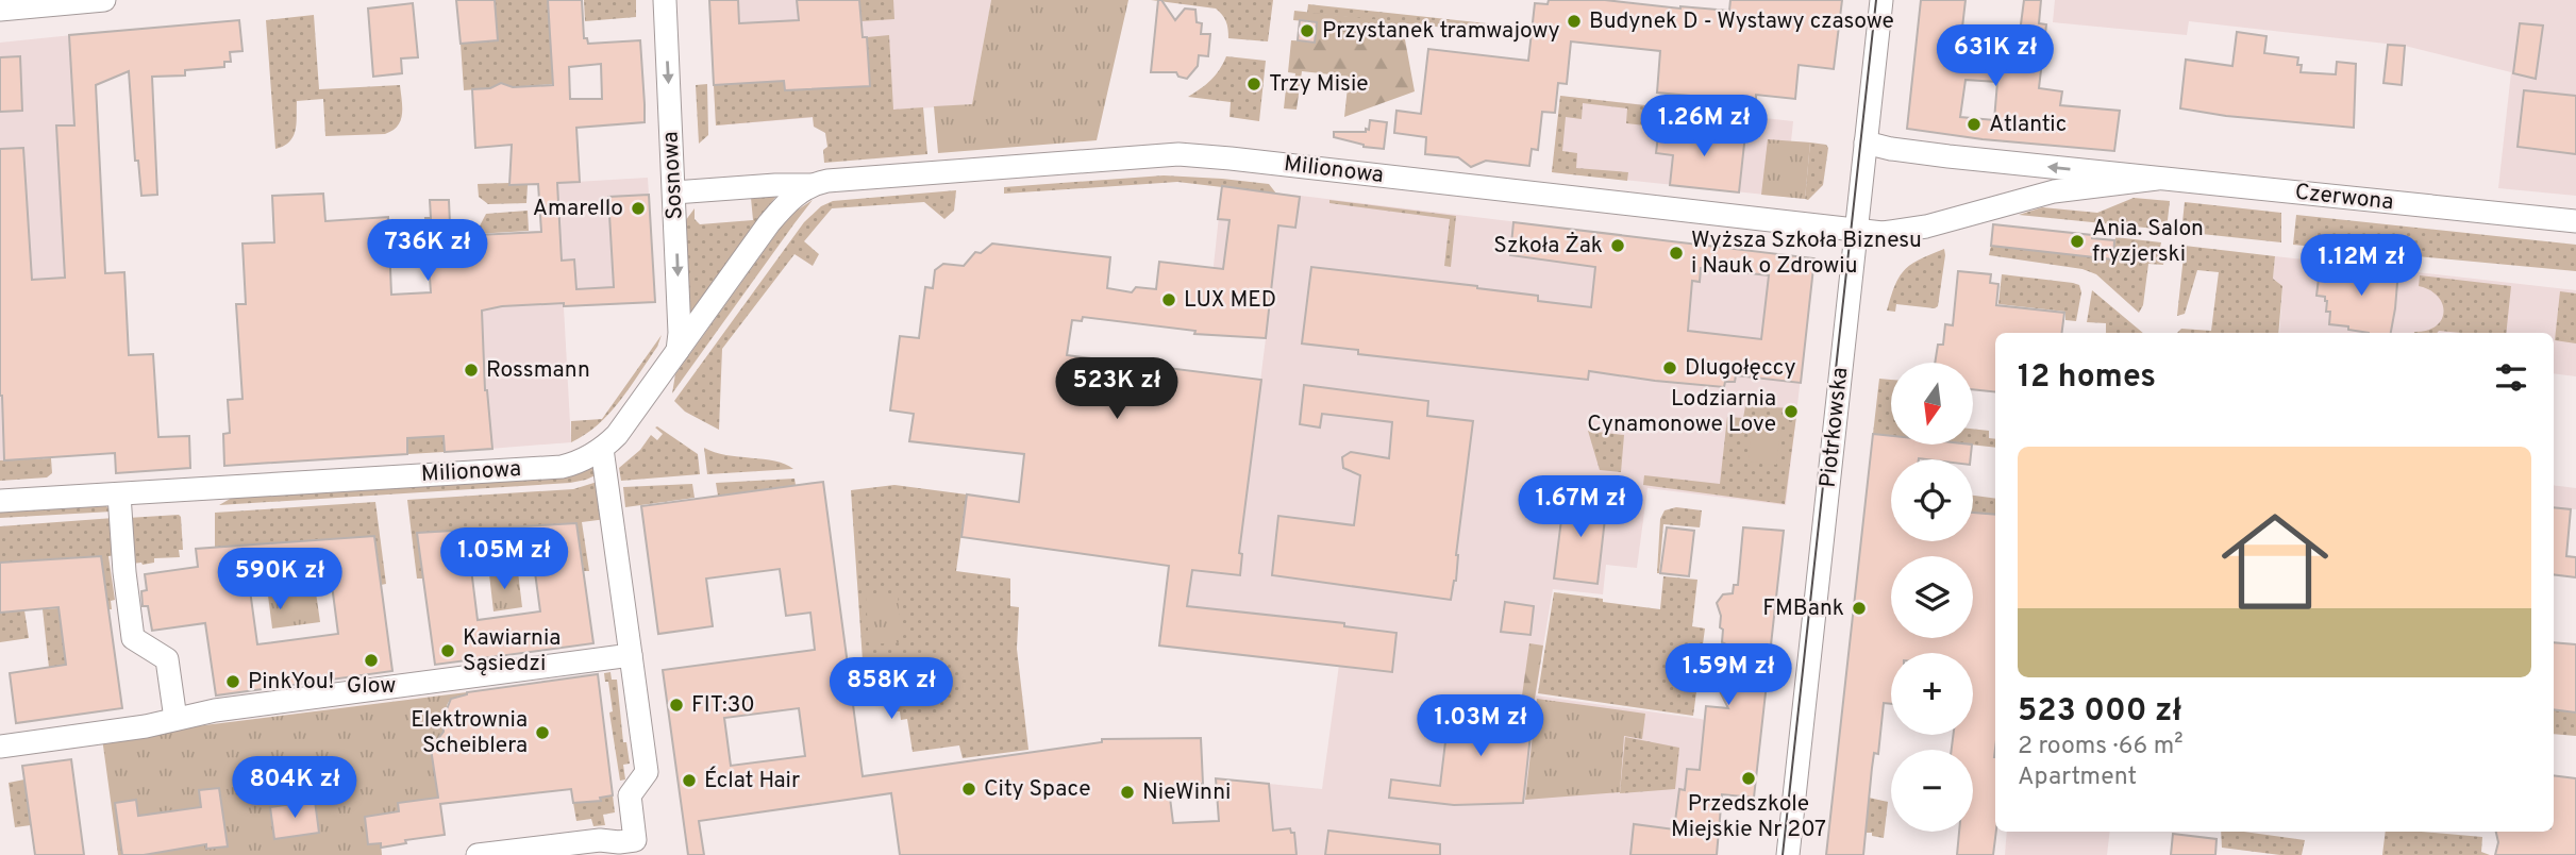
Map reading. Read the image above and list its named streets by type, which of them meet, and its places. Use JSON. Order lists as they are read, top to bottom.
{
  "streets": {
    "street": [
      "Milionowa",
      "Sosnowa",
      "Czerwona",
      "Piotrkowska"
    ]
  },
  "crossings": [
    ["Milionowa", "Sosnowa"],
    ["Milionowa", "Czerwona"],
    ["Milionowa", "Piotrkowska"],
    ["Czerwona", "Piotrkowska"]
  ],
  "one_way": ["Sosnowa"],
  "places": [
    "Budynek D - Wystawy czasowe",
    "Przystanek tramwajowy",
    "Trzy Misie",
    "Atlantic",
    "Amarello",
    "Ania. Salon fryzjerski",
    "Szkoła Żak",
    "Wyższa Szkoła Biznesu i Nauk o Zdrowiu",
    "LUX MED",
    "Dlugołęccy",
    "Rossmann",
    "Lodziarnia Cynamonowe Love",
    "FMBank",
    "Kawiarnia Sąsiedzi",
    "Glow",
    "PinkYou!",
    "FIT:30",
    "Elektrownia Scheiblera",
    "Przedszkole Miejskie Nr 207",
    "Éclat Hair",
    "City Space",
    "NieWinni"
  ],
  "north": "bottom",
  "page": {
    "price": [
      "631K zł",
      "1.26M zł",
      "736K zł",
      "1.12M zł",
      "523K zł",
      "1.67M zł",
      "1.05M zł",
      "590K zł",
      "1.59M zł",
      "858K zł",
      "1.03M zł",
      "804K zł"
    ],
    "heading": "12 homes",
    "map_buttons": ["+", "−"],
    "list": [
      {
        "name": "523 000 zł",
        "note": "2 rooms · 66 m² · Apartment"
      }
    ]
  }
}
